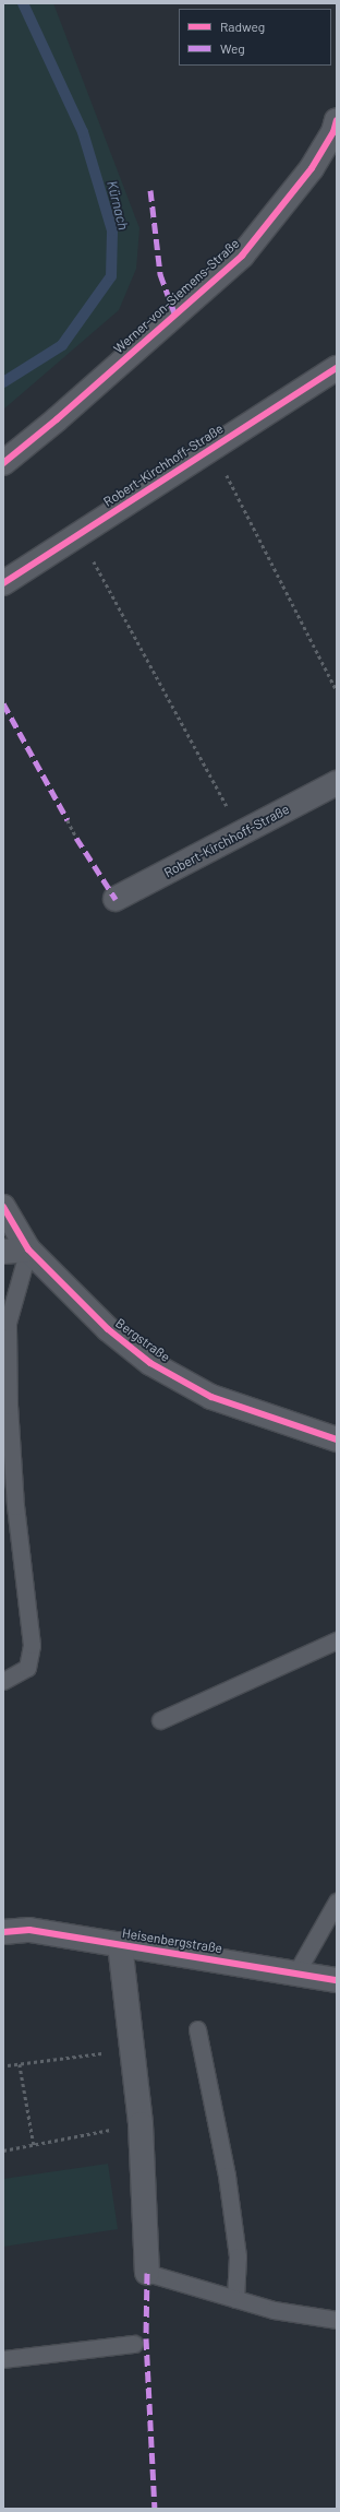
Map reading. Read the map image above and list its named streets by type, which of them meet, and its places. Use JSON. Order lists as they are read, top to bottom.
{
  "streets": {
    "street": [
      "Werner-von-Siemens-Straße",
      "Robert-Kirchhoff-Straße",
      "Bergstraße",
      "Heisenbergstraße"
    ]
  },
  "water": ["Kürnach"],
  "legend": ["Radweg", "Weg"]
}
